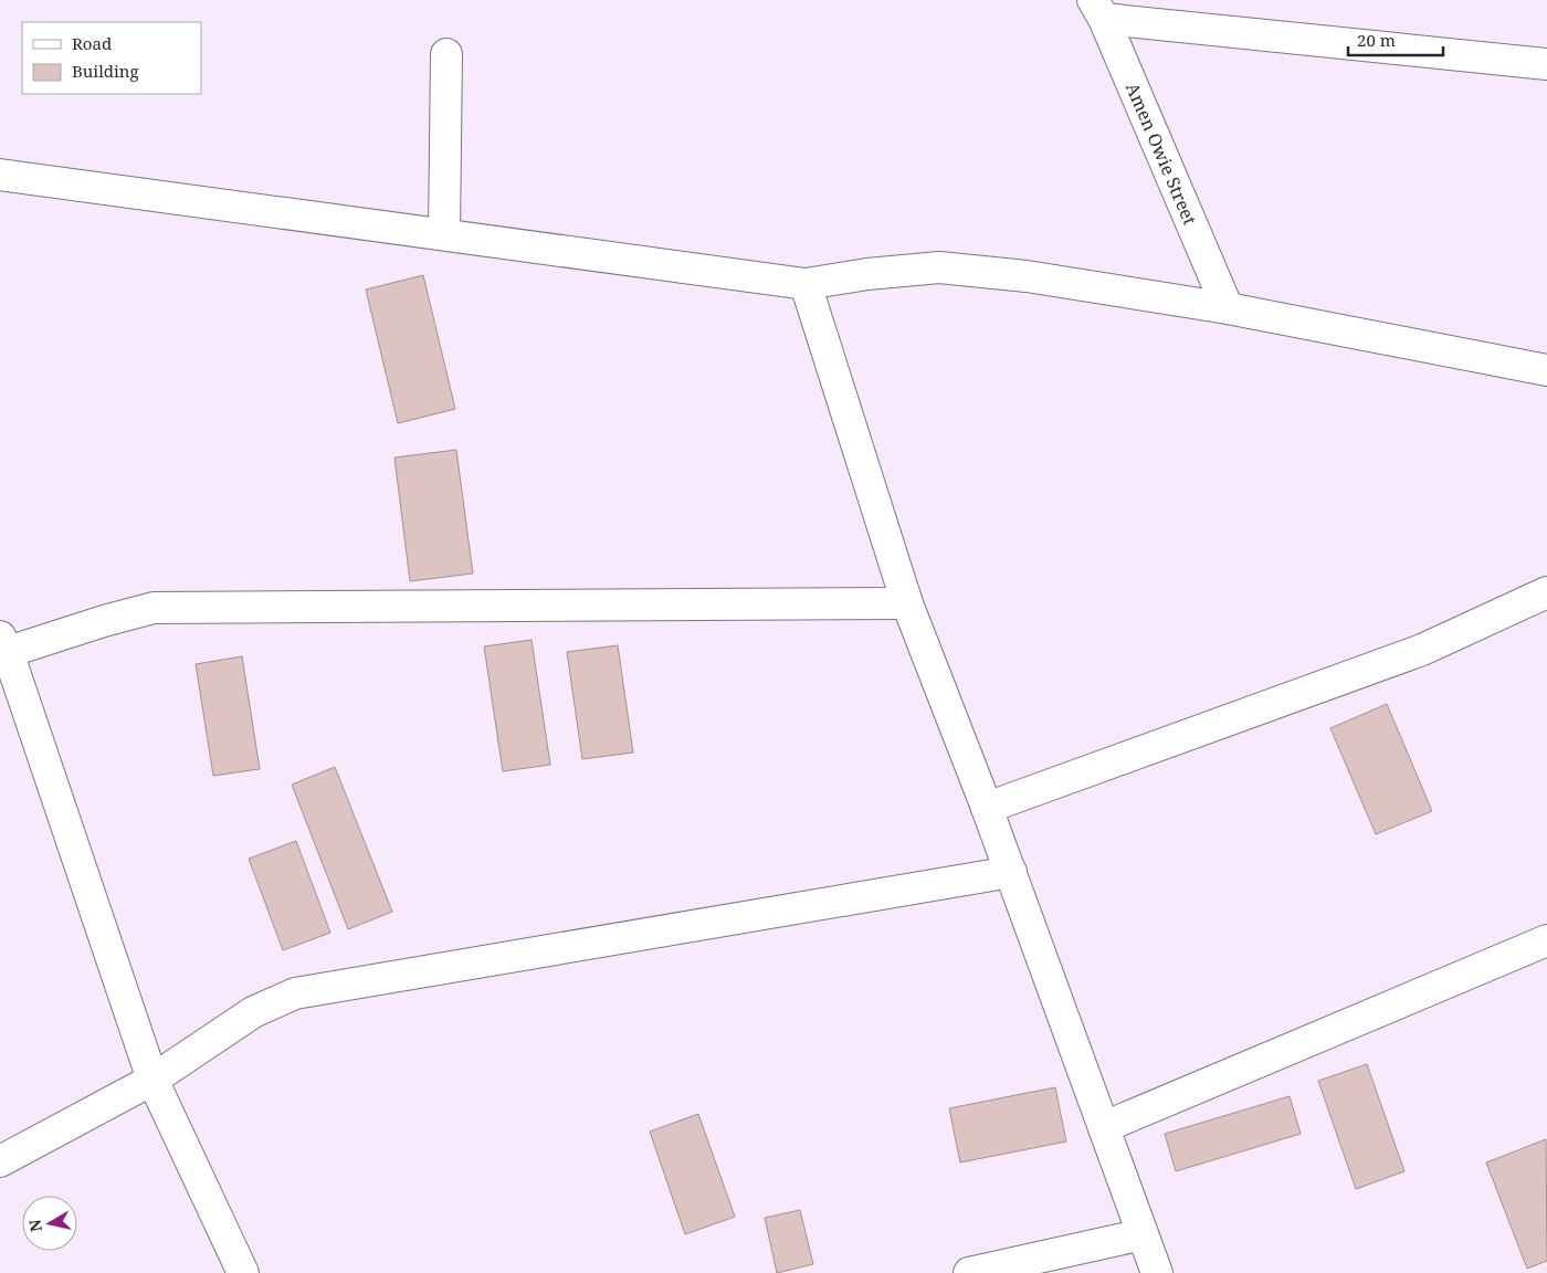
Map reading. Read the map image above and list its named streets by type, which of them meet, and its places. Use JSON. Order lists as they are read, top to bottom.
{
  "streets": {
    "street": ["Amen Owie Street"]
  },
  "legend": ["Road", "Building"],
  "scale_bar": "20 m",
  "north": "left"
}
